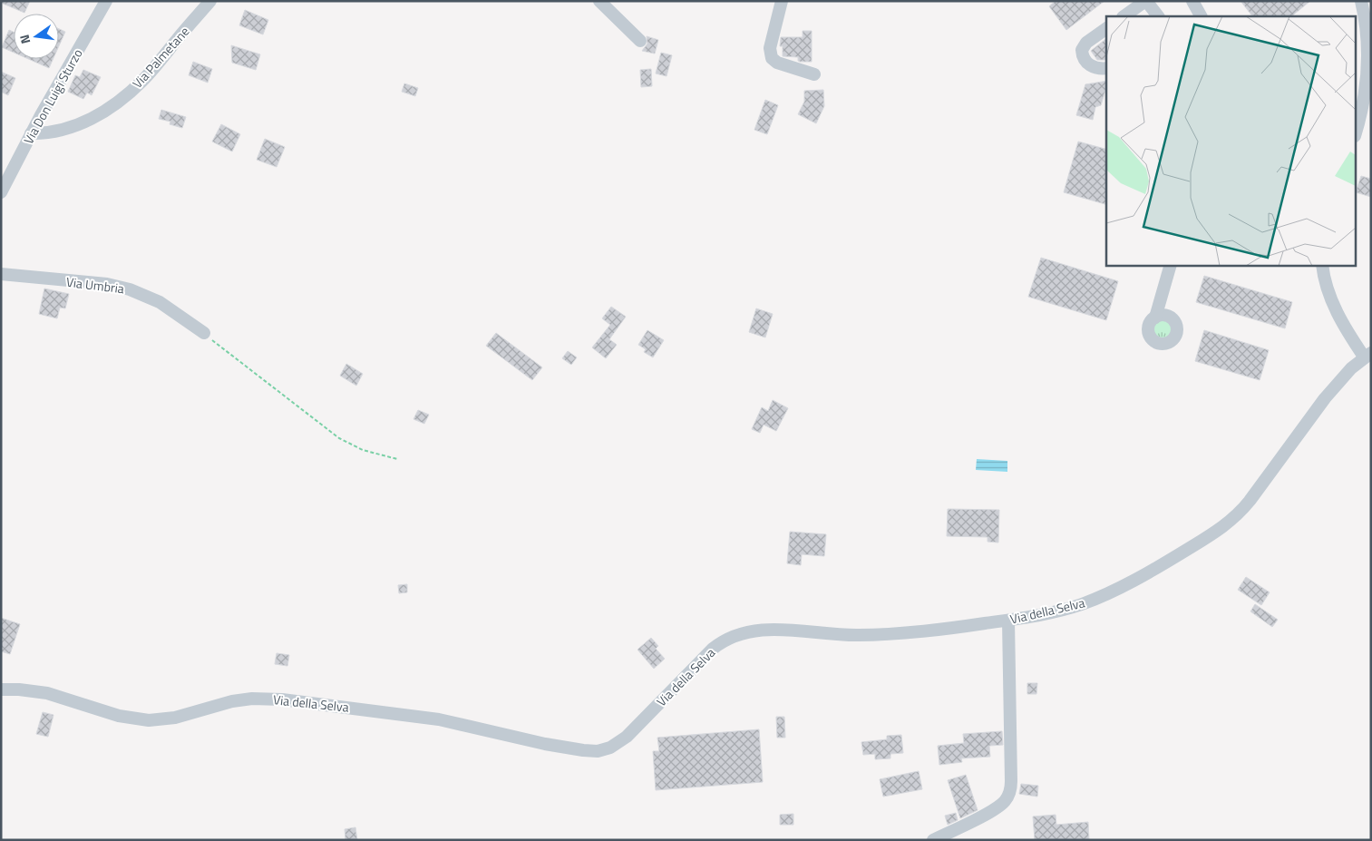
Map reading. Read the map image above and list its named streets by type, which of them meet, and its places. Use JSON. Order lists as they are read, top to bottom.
{
  "streets": {
    "street": [
      "Via Palmetane",
      "Via Don Luigi Sturzo",
      "Via Umbria",
      "Via della Selva"
    ]
  },
  "crossings": [
    ["Via Palmetane", "Via Don Luigi Sturzo"]
  ],
  "north": "left"
}
